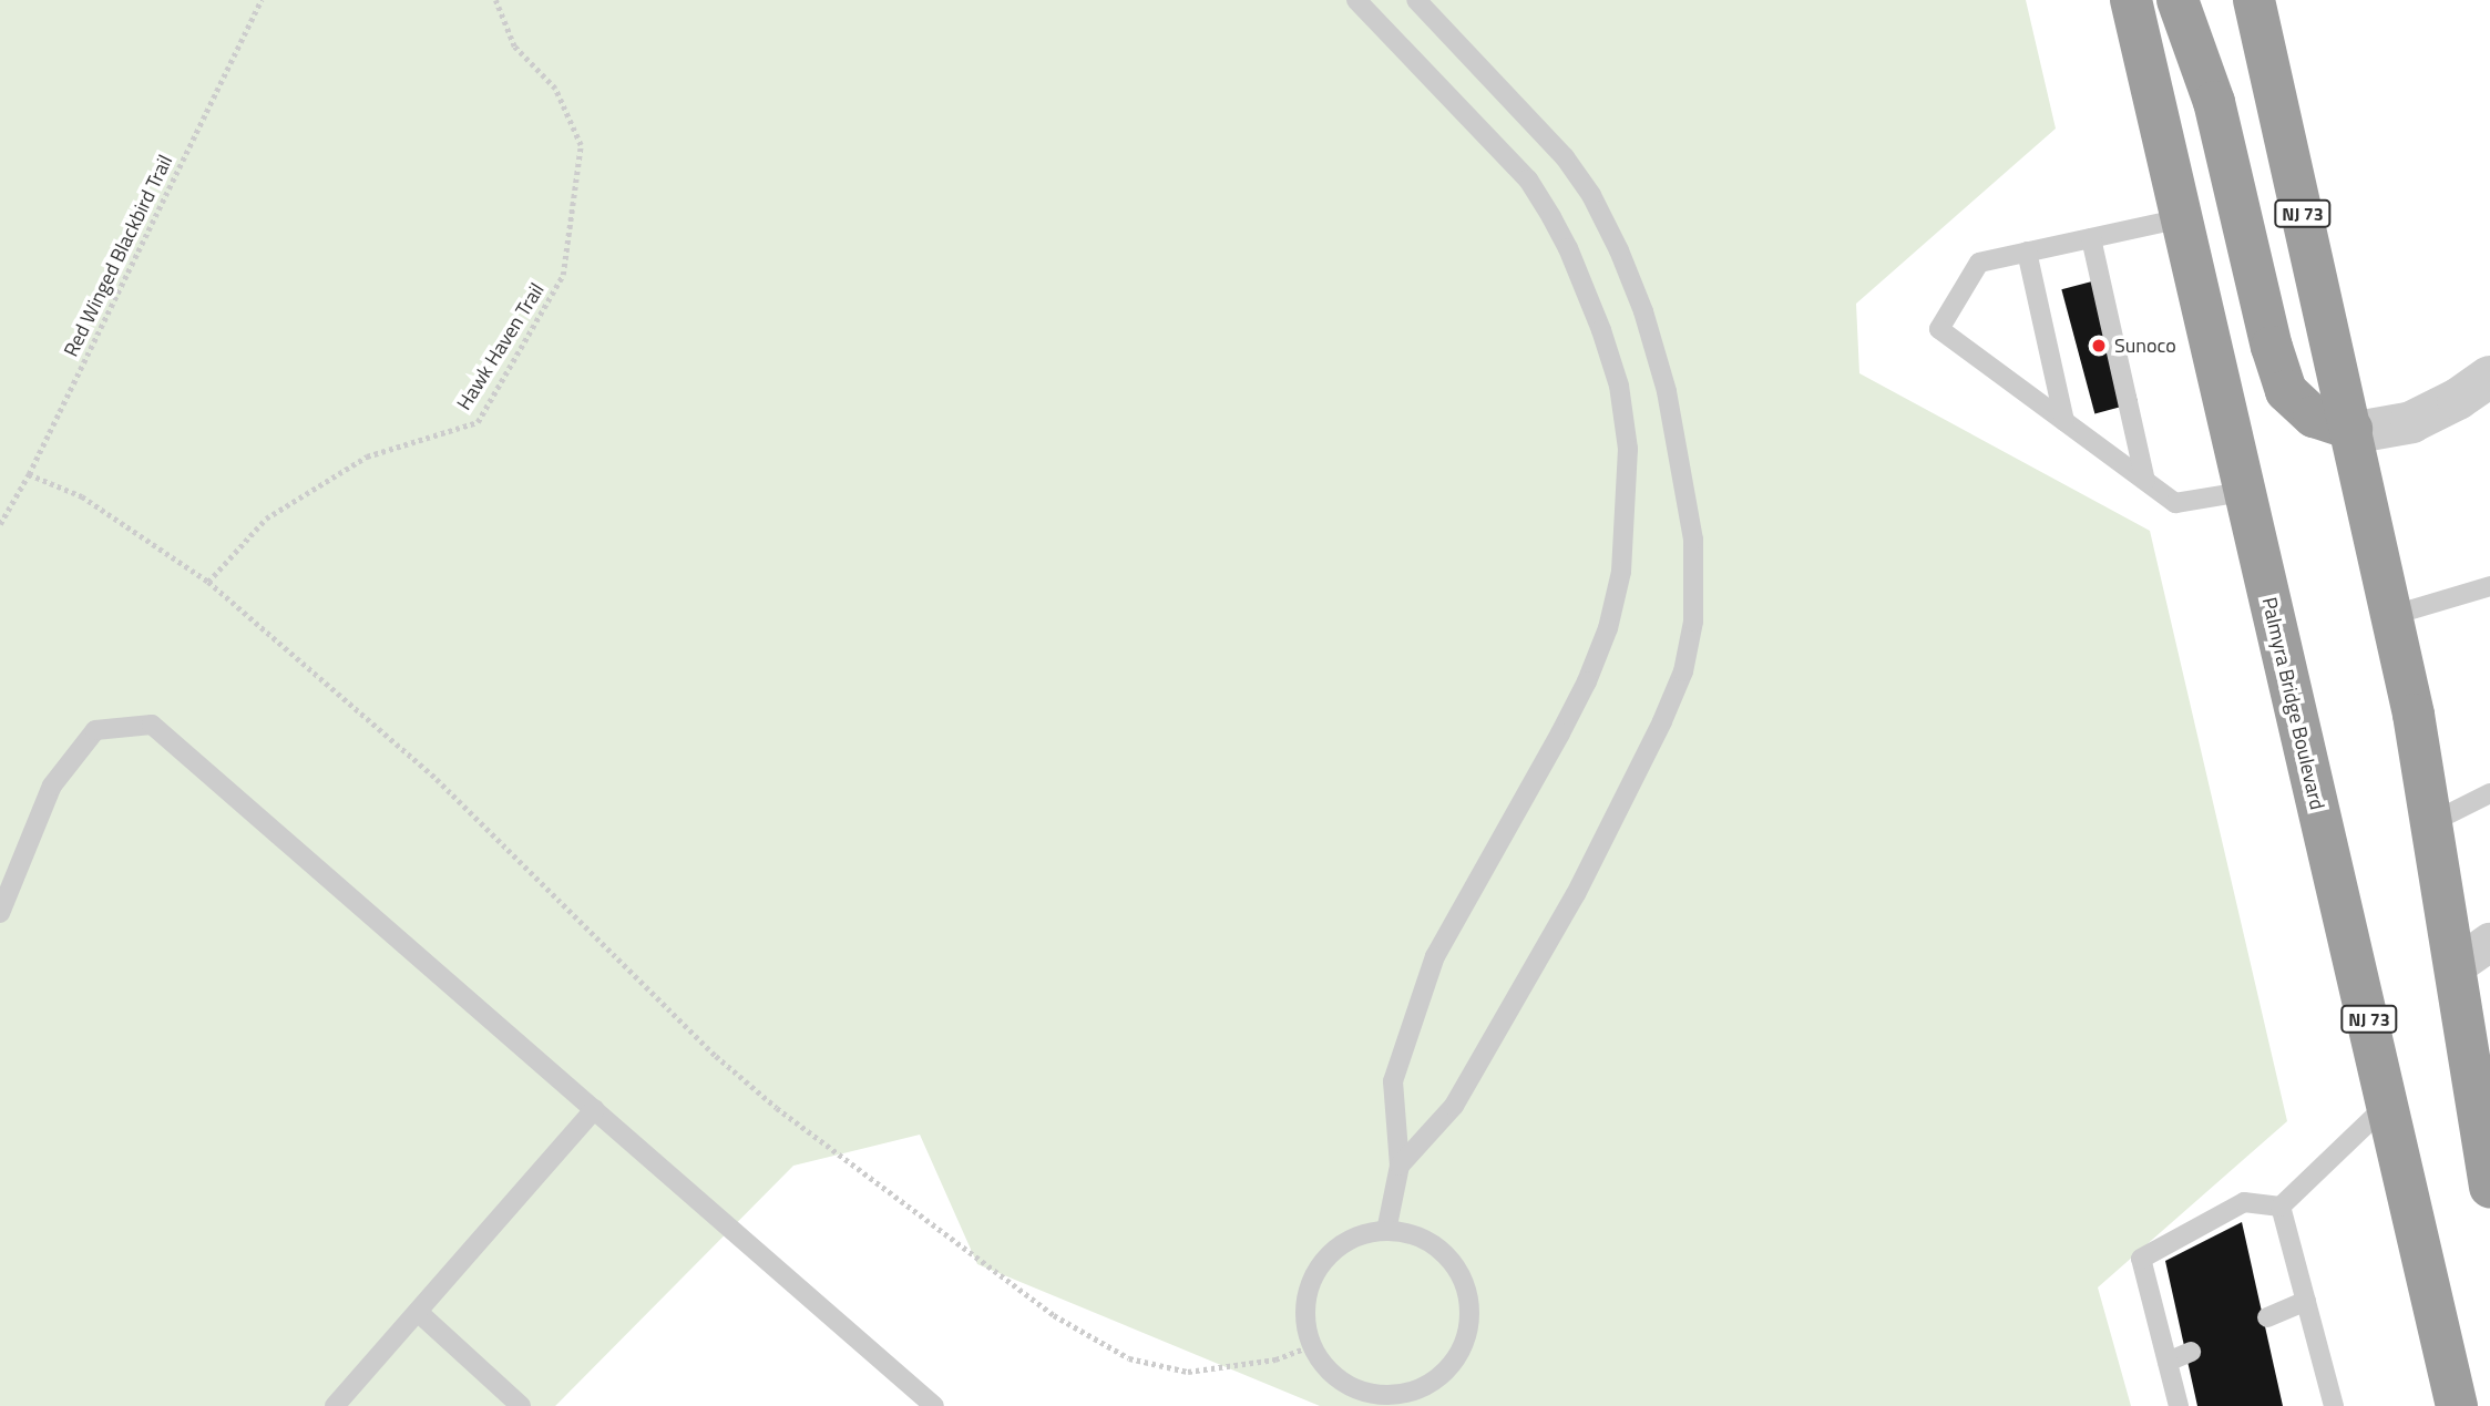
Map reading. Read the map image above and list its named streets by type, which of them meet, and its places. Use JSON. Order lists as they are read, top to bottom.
{
  "streets": {
    "highway": ["NJ 73", "Palmyra Bridge Boulevard"],
    "path": ["Red Winged Blackbird Trail", "Hawk Haven Trail"]
  },
  "places": ["Sunoco"]
}
